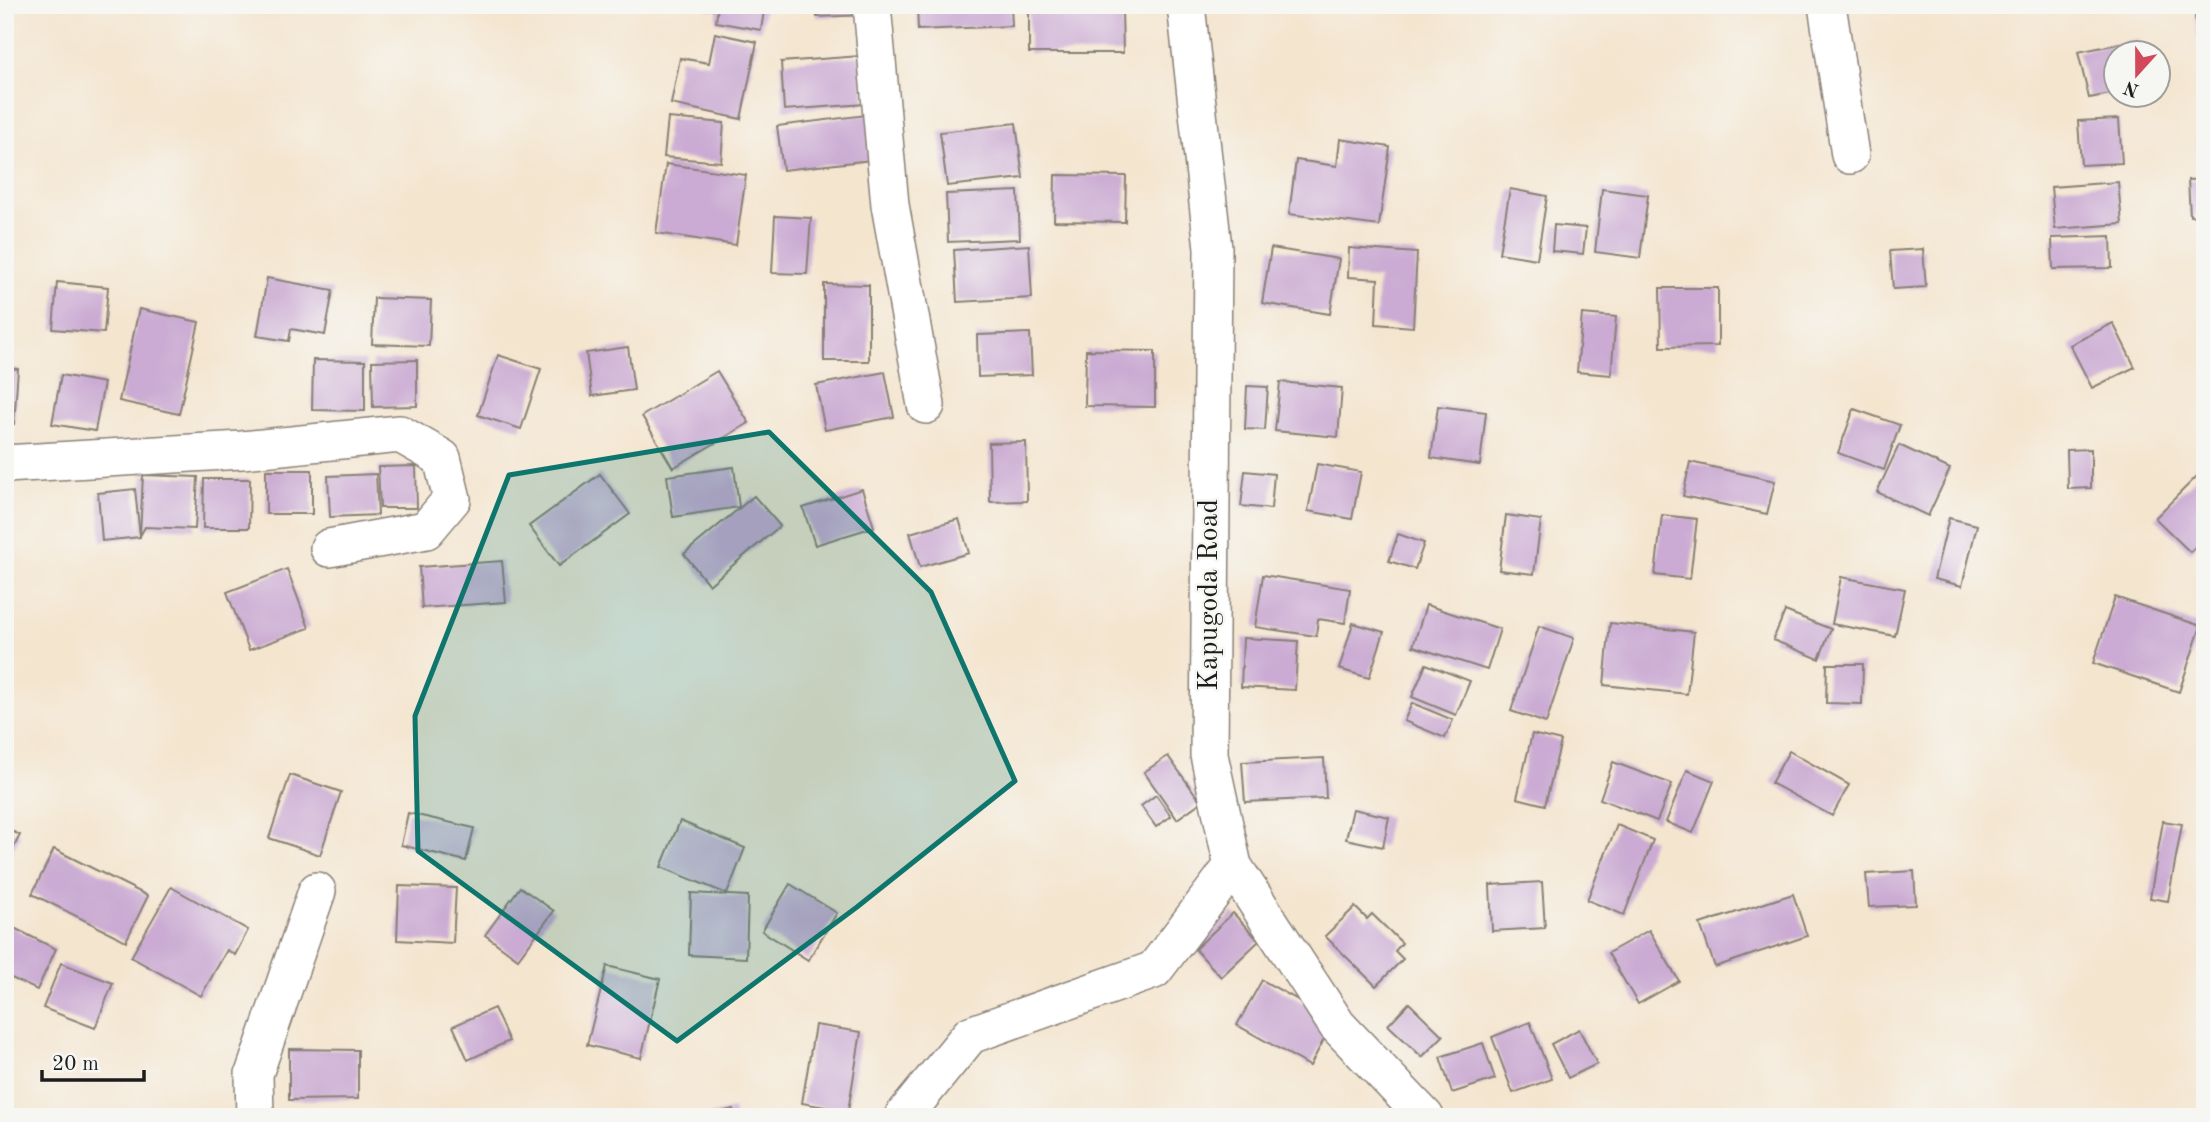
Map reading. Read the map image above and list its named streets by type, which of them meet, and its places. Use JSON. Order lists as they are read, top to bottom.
{
  "streets": {
    "street": ["Kapugoda Road"]
  },
  "scale_bar": "20 m",
  "north": "bottom"
}
